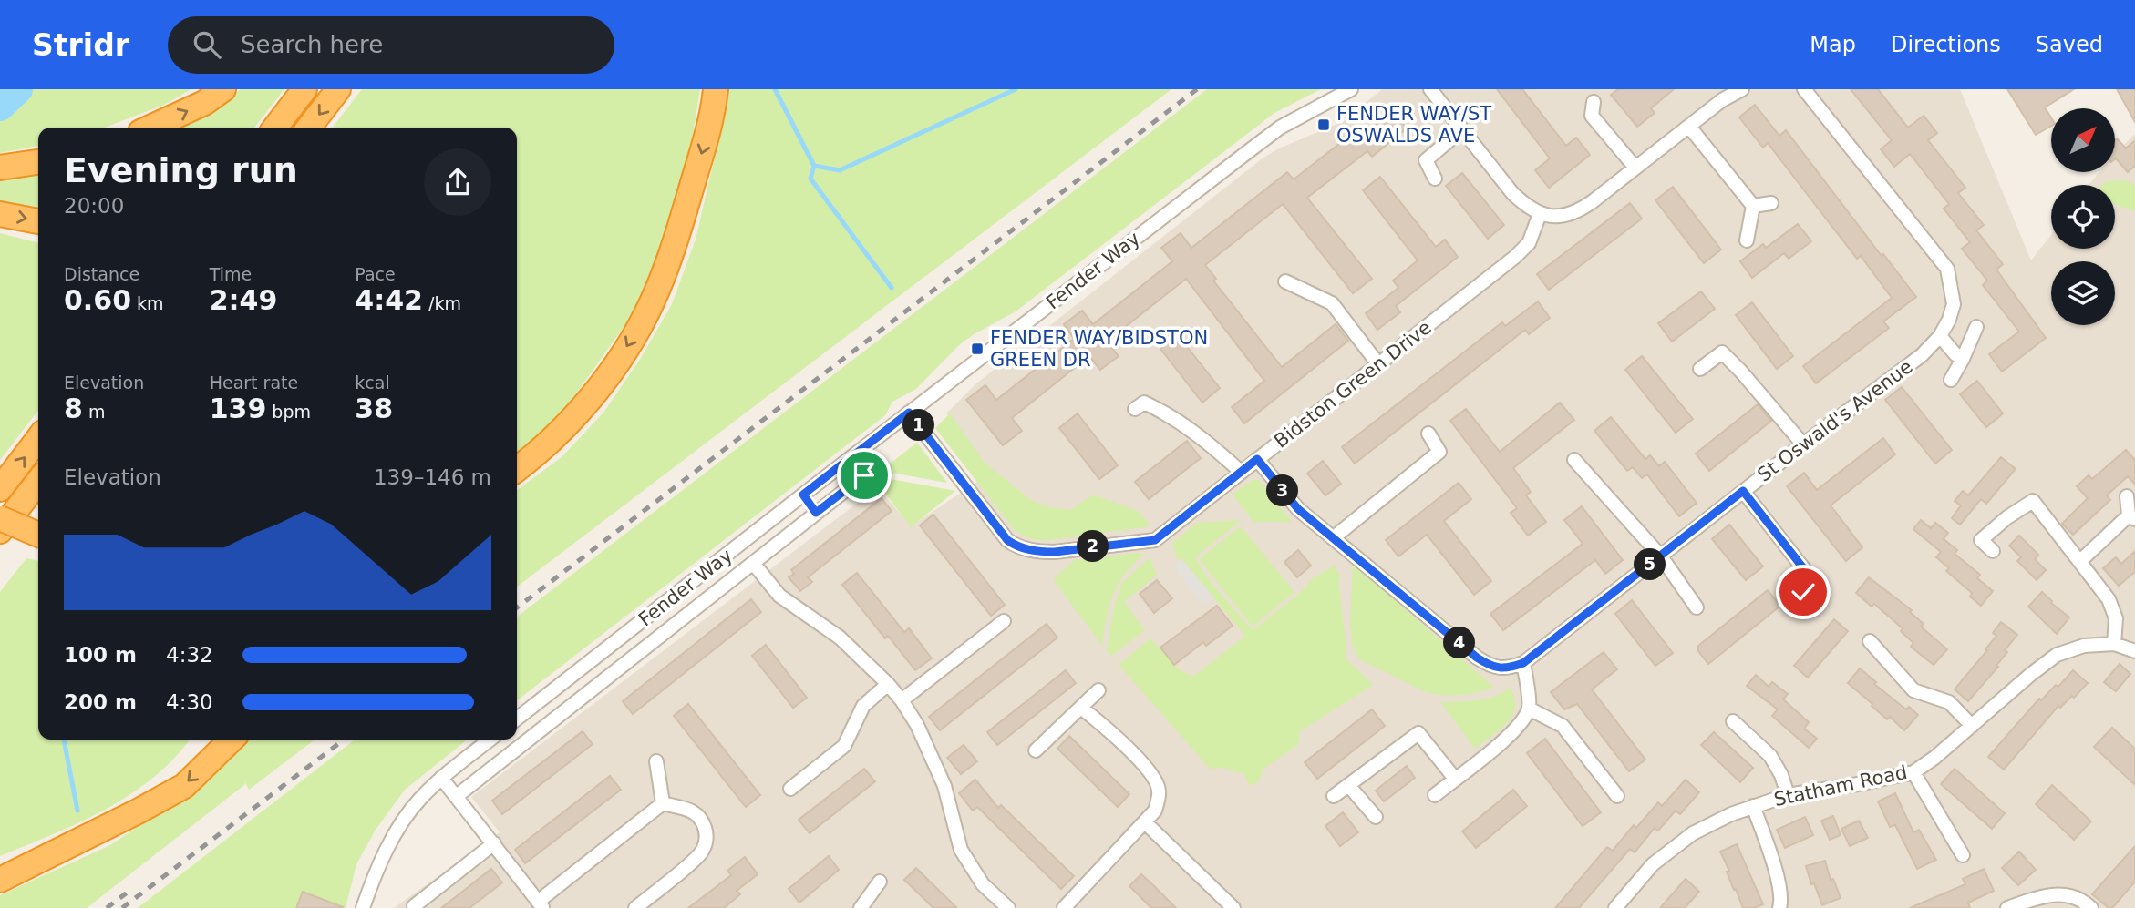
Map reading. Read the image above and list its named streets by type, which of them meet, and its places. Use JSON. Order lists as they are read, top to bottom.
{
  "streets": {
    "street": [
      "Fender Way",
      "Bidston Green Drive",
      "St Oswald's Avenue",
      "Statham Road"
    ]
  },
  "crossings": [
    ["Fender Way", "Bidston Green Drive"]
  ],
  "places": {
    "transit": ["FENDER WAY/ST OSWALDS AVE", "FENDER WAY/BIDSTON GREEN DR"]
  },
  "north": "top right",
  "page": {
    "header": "Stridr",
    "search": "Search here",
    "nav": ["Map", "Directions", "Saved"],
    "heading": ["Evening run", "20:00"],
    "stats": [
      ["Distance", "0.60 km"],
      ["Time", "2:49"],
      ["Pace", "4:42 /km"],
      ["Elevation", "8 m"],
      ["Heart rate", "139 bpm"],
      ["kcal", "38"]
    ],
    "pins": [
      "1",
      "3",
      "2",
      "5",
      "4"
    ],
    "chart": ["Elevation", "139–146 m"],
    "list": [
      {
        "name": "100 m",
        "note": "4:32"
      },
      {
        "name": "200 m",
        "note": "4:30"
      }
    ]
  }
}
